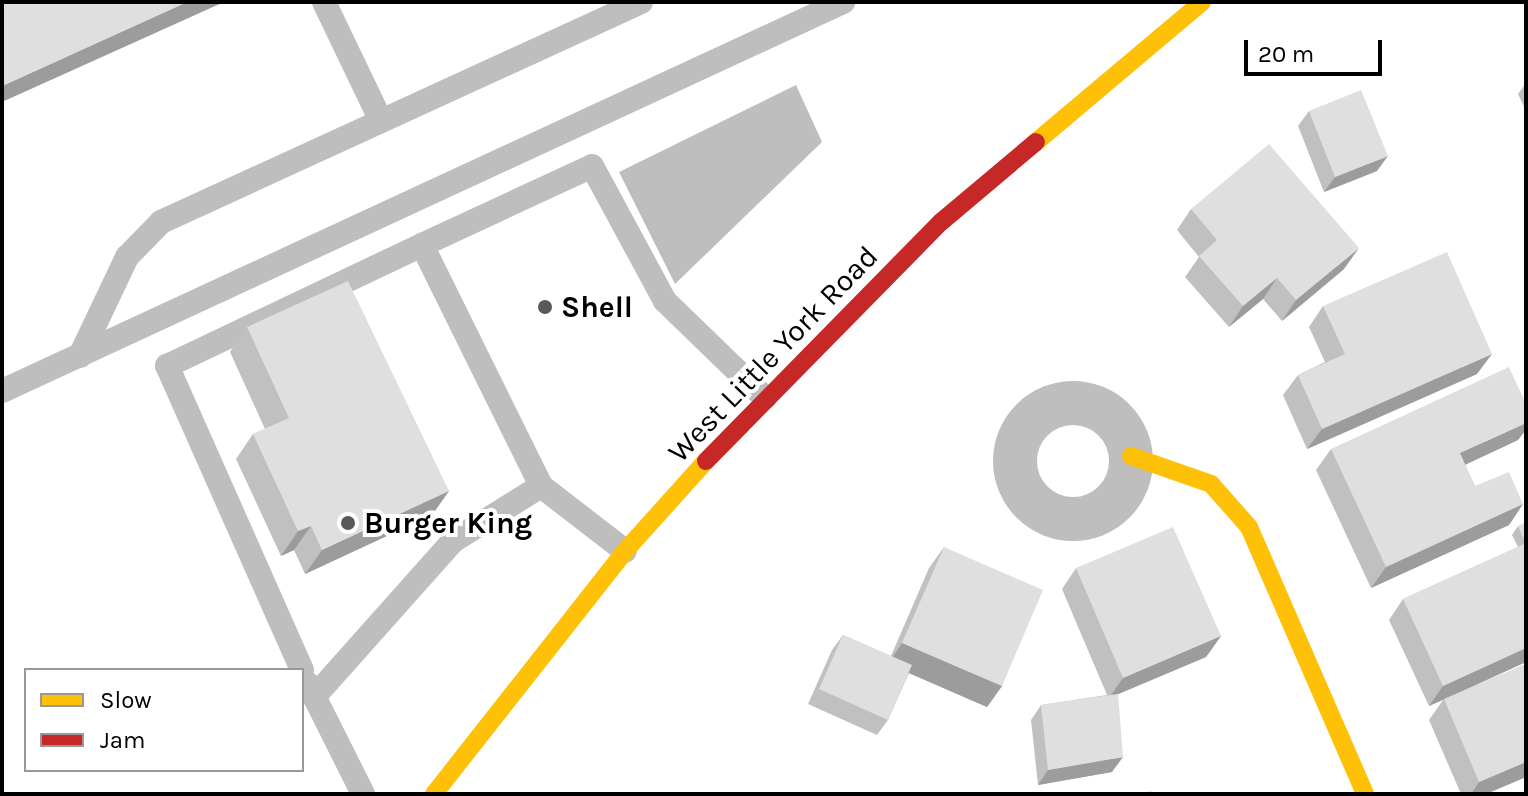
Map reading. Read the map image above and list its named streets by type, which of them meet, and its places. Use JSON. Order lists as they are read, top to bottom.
{
  "streets": {
    "main road": ["West Little York Road"]
  },
  "places": ["Shell", "Burger King"],
  "legend": ["Slow", "Jam"],
  "scale_bar": "20 m"
}
